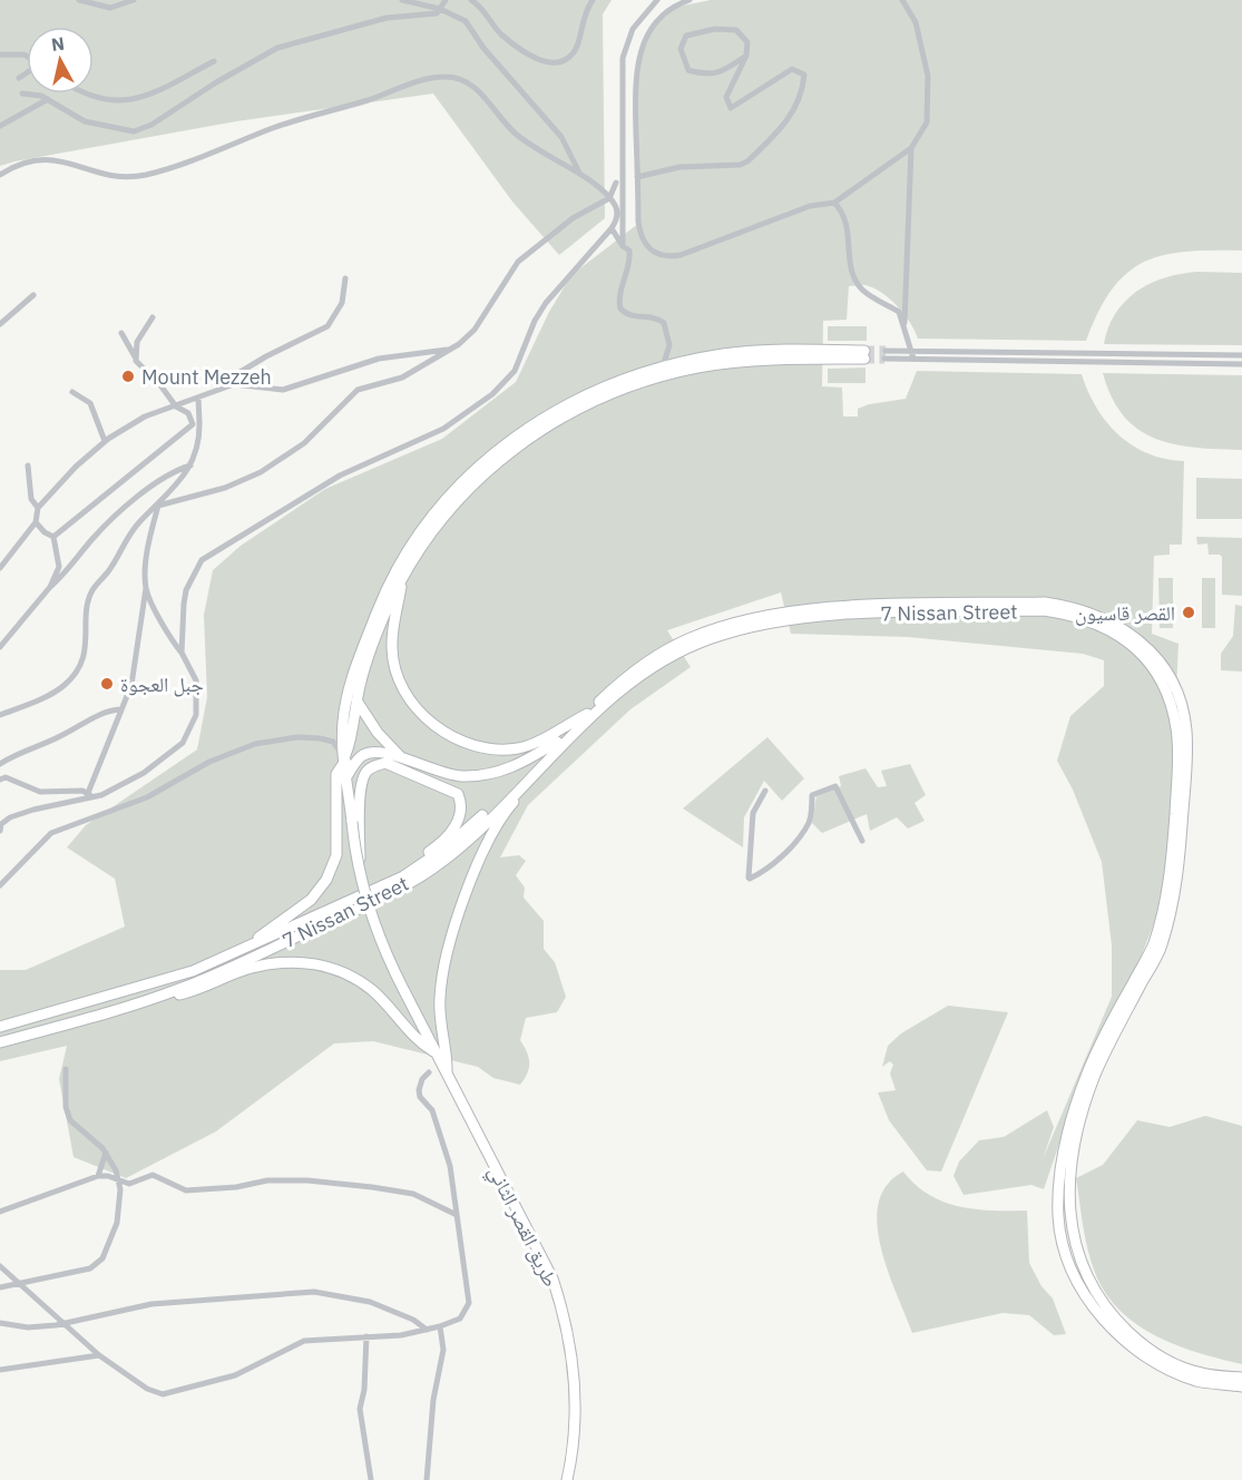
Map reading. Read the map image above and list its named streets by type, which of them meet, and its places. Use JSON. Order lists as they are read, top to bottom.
{
  "streets": {
    "main road": ["7 Nissan Street", "طريق القصر الثاني"]
  },
  "places": ["Mount Mezzeh", "القصر قاسيون", "جبل العجوة"],
  "north": "top"
}
